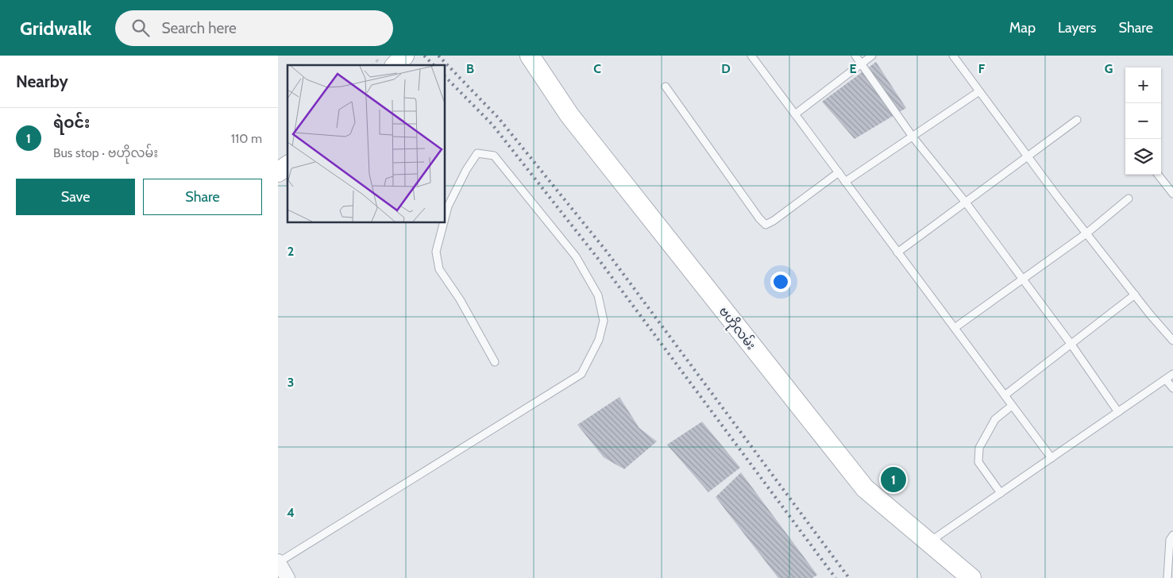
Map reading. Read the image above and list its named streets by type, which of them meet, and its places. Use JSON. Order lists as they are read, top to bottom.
{
  "streets": {
    "main road": ["ဗဟိုလမ်း"]
  },
  "page": {
    "header": "Gridwalk",
    "search": "Search here",
    "nav": ["Map", "Layers", "Share"],
    "heading": "Nearby",
    "map_buttons": ["+", "−"],
    "list": [
      {
        "mark": "1",
        "name": "ရဲဝင်း",
        "note": "Bus stop · ဗဟိုလမ်း",
        "value": "110 m"
      }
    ],
    "buttons": ["Save", "Share"],
    "pins": "1"
  },
  "grid": {
    "columns": [
      "B",
      "C",
      "D",
      "E",
      "F",
      "G"
    ],
    "rows": ["2", "3", "4"]
  }
}
